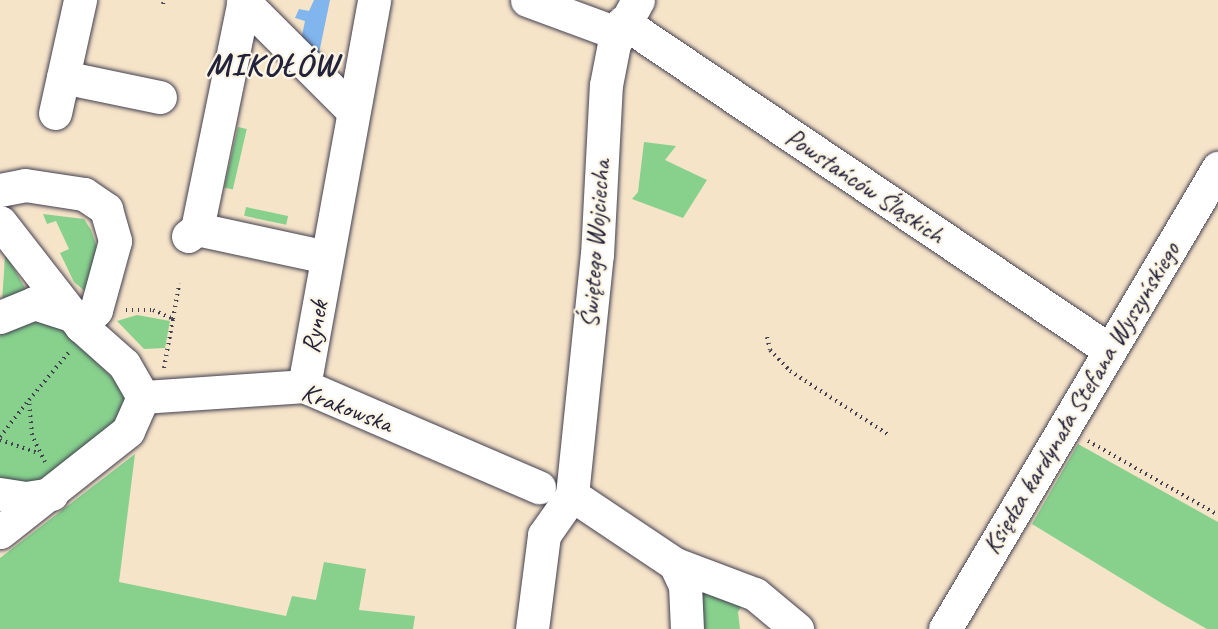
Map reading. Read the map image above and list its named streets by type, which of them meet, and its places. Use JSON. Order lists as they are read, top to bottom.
{
  "streets": {
    "street": [
      "Powstańców Śląskich",
      "Świętego Wojciecha",
      "Rynek",
      "Księdza kardynała Stefana Wyszyńskiego",
      "Krakowska"
    ]
  },
  "crossings": [
    ["Powstańców Śląskich", "Świętego Wojciecha"],
    ["Powstańców Śląskich", "Księdza kardynała Stefana Wyszyńskiego"],
    ["Rynek", "Krakowska"]
  ],
  "districts": ["MIKOŁÓW"]
}
